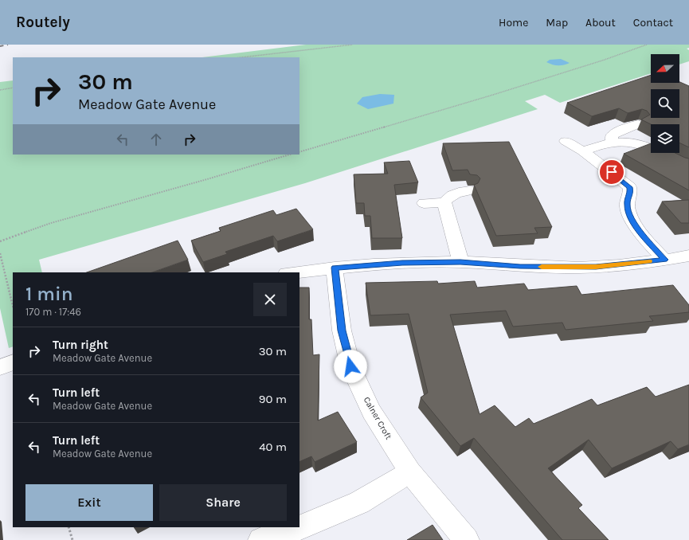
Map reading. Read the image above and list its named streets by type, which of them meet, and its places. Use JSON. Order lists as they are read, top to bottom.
{
  "streets": {
    "street": ["Calner Croft"]
  },
  "north": "left",
  "page": {
    "header": "Routely",
    "nav": [
      "Home",
      "Map",
      "About",
      "Contact"
    ],
    "turn": ["30 m", "Meadow Gate Avenue"],
    "heading": ["1 min", "170 m · 17:46"],
    "list": [
      {
        "name": "Turn right",
        "note": "Meadow Gate Avenue",
        "value": "30 m"
      },
      {
        "name": "Turn left",
        "note": "Meadow Gate Avenue",
        "value": "90 m"
      },
      {
        "name": "Turn left",
        "note": "Meadow Gate Avenue",
        "value": "40 m"
      }
    ],
    "buttons": ["Exit", "Share"]
  }
}
